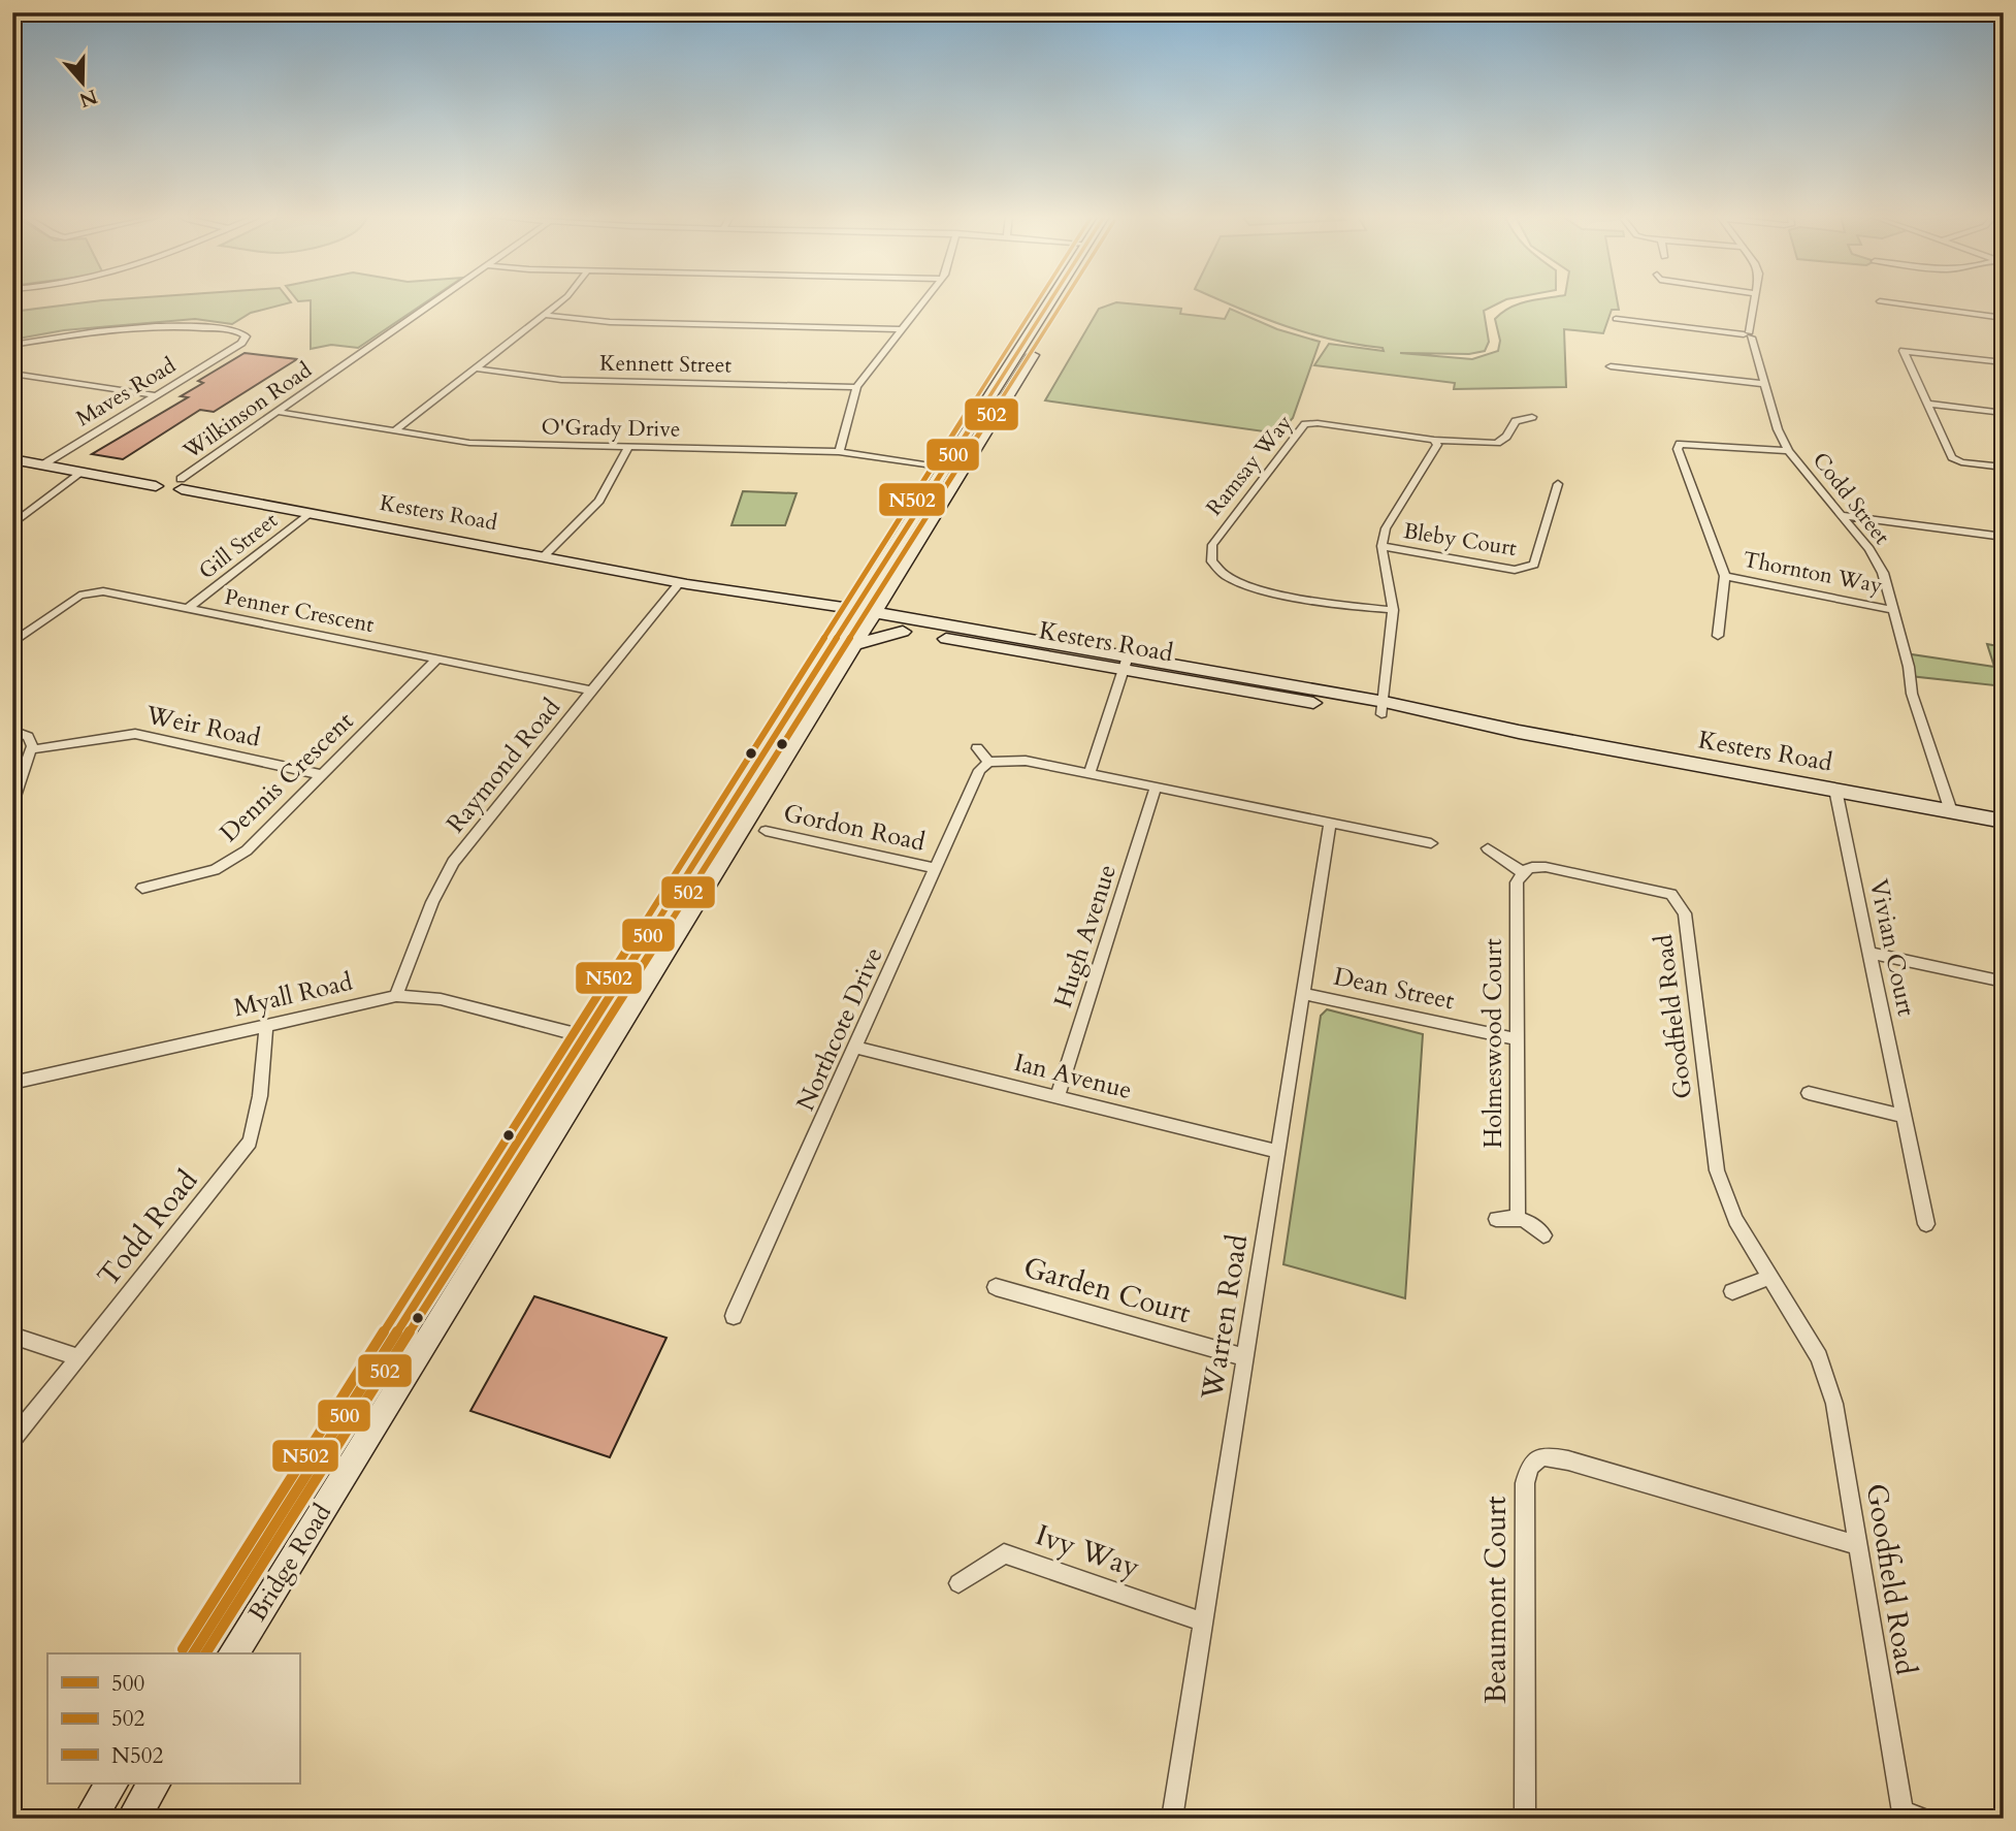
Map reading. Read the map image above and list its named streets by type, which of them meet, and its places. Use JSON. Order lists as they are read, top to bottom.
{
  "streets": {
    "main road": ["Kesters Road", "Bridge Road"],
    "street": [
      "Kennett Street",
      "Maves Road",
      "Wilkinson Road",
      "O'Grady Drive",
      "Ramsay Way",
      "Codd Street",
      "Bleby Court",
      "Gill Street",
      "Thornton Way",
      "Penner Crescent",
      "Weir Road",
      "Raymond Road",
      "Dennis Crescent",
      "Gordon Road",
      "Hugh Avenue",
      "Vivian Court",
      "Dean Street",
      "Myall Road",
      "Goodfield Road",
      "Northcote Drive",
      "Holmeswood Court",
      "Ian Avenue",
      "Todd Road",
      "Garden Court",
      "Warren Road",
      "Ivy Way",
      "Beaumont Court"
    ]
  },
  "crossings": [
    ["Wilkinson Road", "O'Grady Drive"],
    ["Wilkinson Road", "Kesters Road"],
    ["O'Grady Drive", "Bridge Road"],
    ["Codd Street", "Kesters Road"],
    ["Codd Street", "Thornton Way"],
    ["Kesters Road", "Gill Street"],
    ["Kesters Road", "Raymond Road"],
    ["Kesters Road", "Vivian Court"],
    ["Kesters Road", "Bridge Road"],
    ["Gill Street", "Penner Crescent"],
    ["Penner Crescent", "Raymond Road"],
    ["Penner Crescent", "Dennis Crescent"],
    ["Weir Road", "Dennis Crescent"],
    ["Raymond Road", "Myall Road"],
    ["Gordon Road", "Northcote Drive"],
    ["Hugh Avenue", "Ian Avenue"],
    ["Dean Street", "Holmeswood Court"],
    ["Dean Street", "Warren Road"],
    ["Myall Road", "Todd Road"],
    ["Myall Road", "Bridge Road"],
    ["Goodfield Road", "Holmeswood Court"],
    ["Goodfield Road", "Beaumont Court"],
    ["Northcote Drive", "Ian Avenue"],
    ["Ian Avenue", "Warren Road"],
    ["Garden Court", "Warren Road"],
    ["Warren Road", "Ivy Way"]
  ],
  "lines": ["transit line 500", "transit line 502", "transit line N502"],
  "legend": ["500", "502", "N502"],
  "north": "bottom"
}
